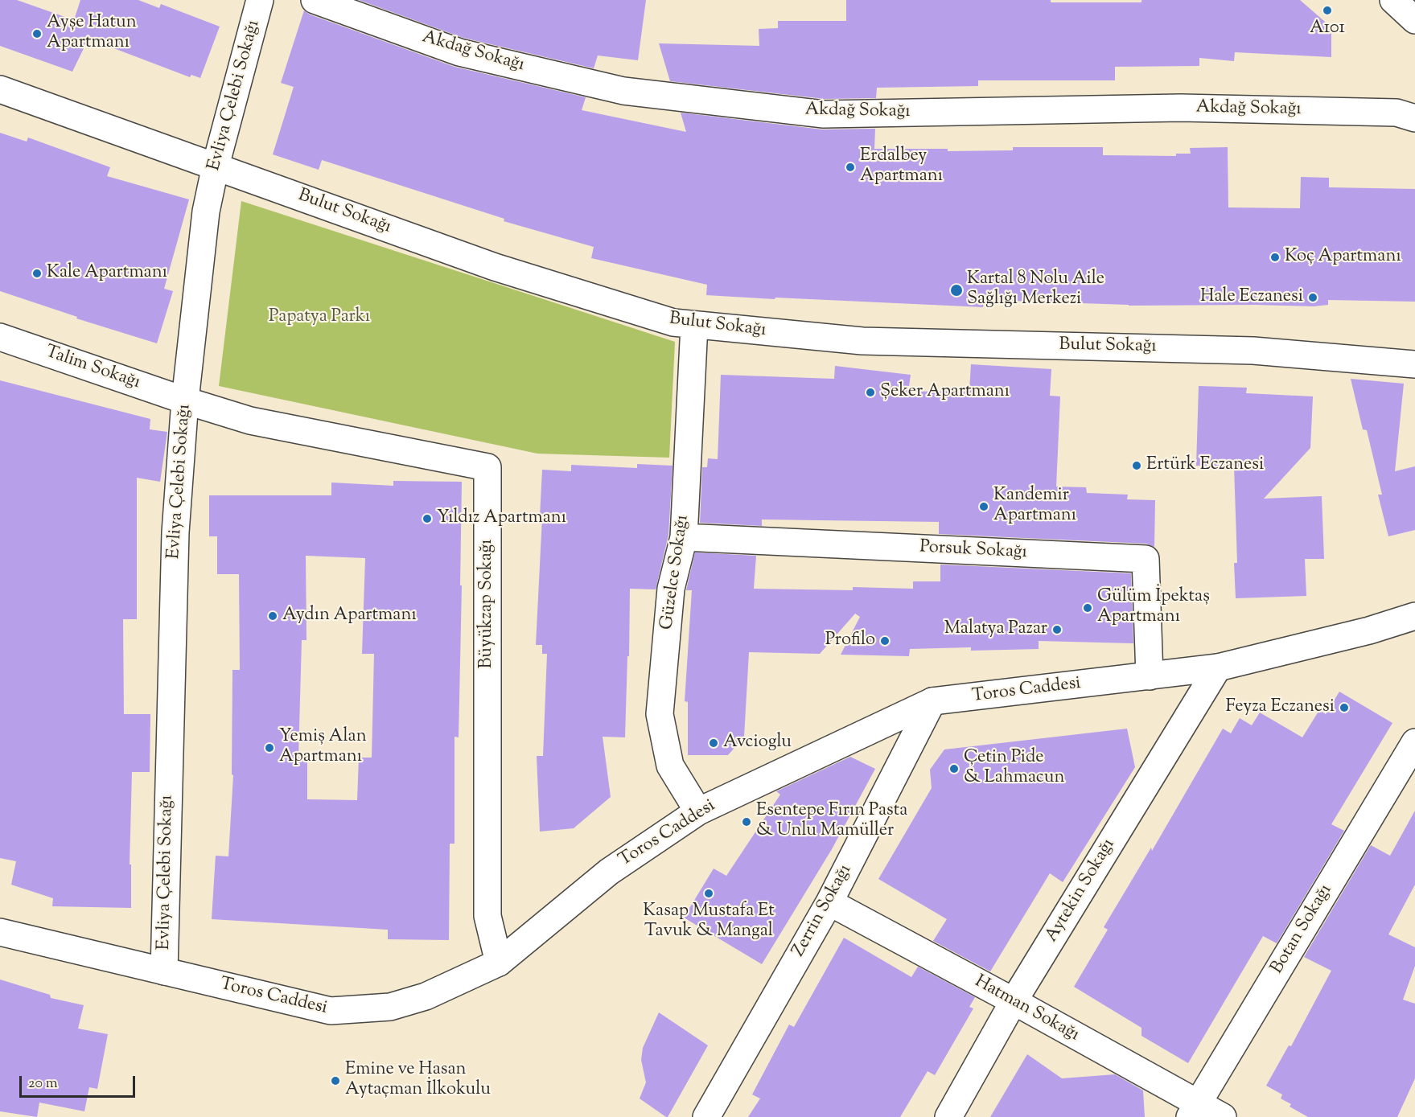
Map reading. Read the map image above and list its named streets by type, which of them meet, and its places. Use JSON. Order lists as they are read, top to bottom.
{
  "streets": {
    "street": [
      "Akdağ Sokağı",
      "Evliya Çelebi Sokağı",
      "Bulut Sokağı",
      "Talim Sokağı",
      "Porsuk Sokağı",
      "Güzelce Sokağı",
      "Büyükzap Sokağı",
      "Toros Caddesi",
      "Aytekin Sokağı",
      "Zerrin Sokağı",
      "Botan Sokağı",
      "Hatman Sokağı"
    ]
  },
  "crossings": [
    ["Evliya Çelebi Sokağı", "Bulut Sokağı"],
    ["Evliya Çelebi Sokağı", "Talim Sokağı"],
    ["Evliya Çelebi Sokağı", "Büyükzap Sokağı"],
    ["Evliya Çelebi Sokağı", "Toros Caddesi"],
    ["Bulut Sokağı", "Güzelce Sokağı"],
    ["Talim Sokağı", "Büyükzap Sokağı"],
    ["Porsuk Sokağı", "Güzelce Sokağı"],
    ["Porsuk Sokağı", "Toros Caddesi"],
    ["Güzelce Sokağı", "Toros Caddesi"],
    ["Büyükzap Sokağı", "Toros Caddesi"],
    ["Toros Caddesi", "Aytekin Sokağı"],
    ["Toros Caddesi", "Zerrin Sokağı"],
    ["Aytekin Sokağı", "Hatman Sokağı"],
    ["Zerrin Sokağı", "Hatman Sokağı"],
    ["Botan Sokağı", "Hatman Sokağı"]
  ],
  "parks": ["Papatya Parkı"],
  "places": [
    "A101",
    "Ayşe Hatun Apartmanı",
    "Erdalbey Apartmanı",
    "Koç Apartmanı",
    "Kale Apartmanı",
    "Kartal 8 Nolu Aile Sağlığı Merkezi",
    "Hale Eczanesi",
    "Şeker Apartmanı",
    "Ertürk Eczanesi",
    "Kandemir Apartmanı",
    "Yıldız Apartmanı",
    "Gülüm İpektaş Apartmanı",
    "Aydın Apartmanı",
    "Malatya Pazar",
    "Profilo",
    "Feyza Eczanesi",
    "Avcioglu",
    "Yemiş Alan Apartmanı",
    "Çetin Pide & Lahmacun",
    "Esentepe Fırın Pasta & Unlu Mamüller",
    "Kasap Mustafa Et Tavuk & Mangal",
    "Emine ve Hasan Aytaçman İlkokulu"
  ],
  "scale_bar": "20 m"
}
